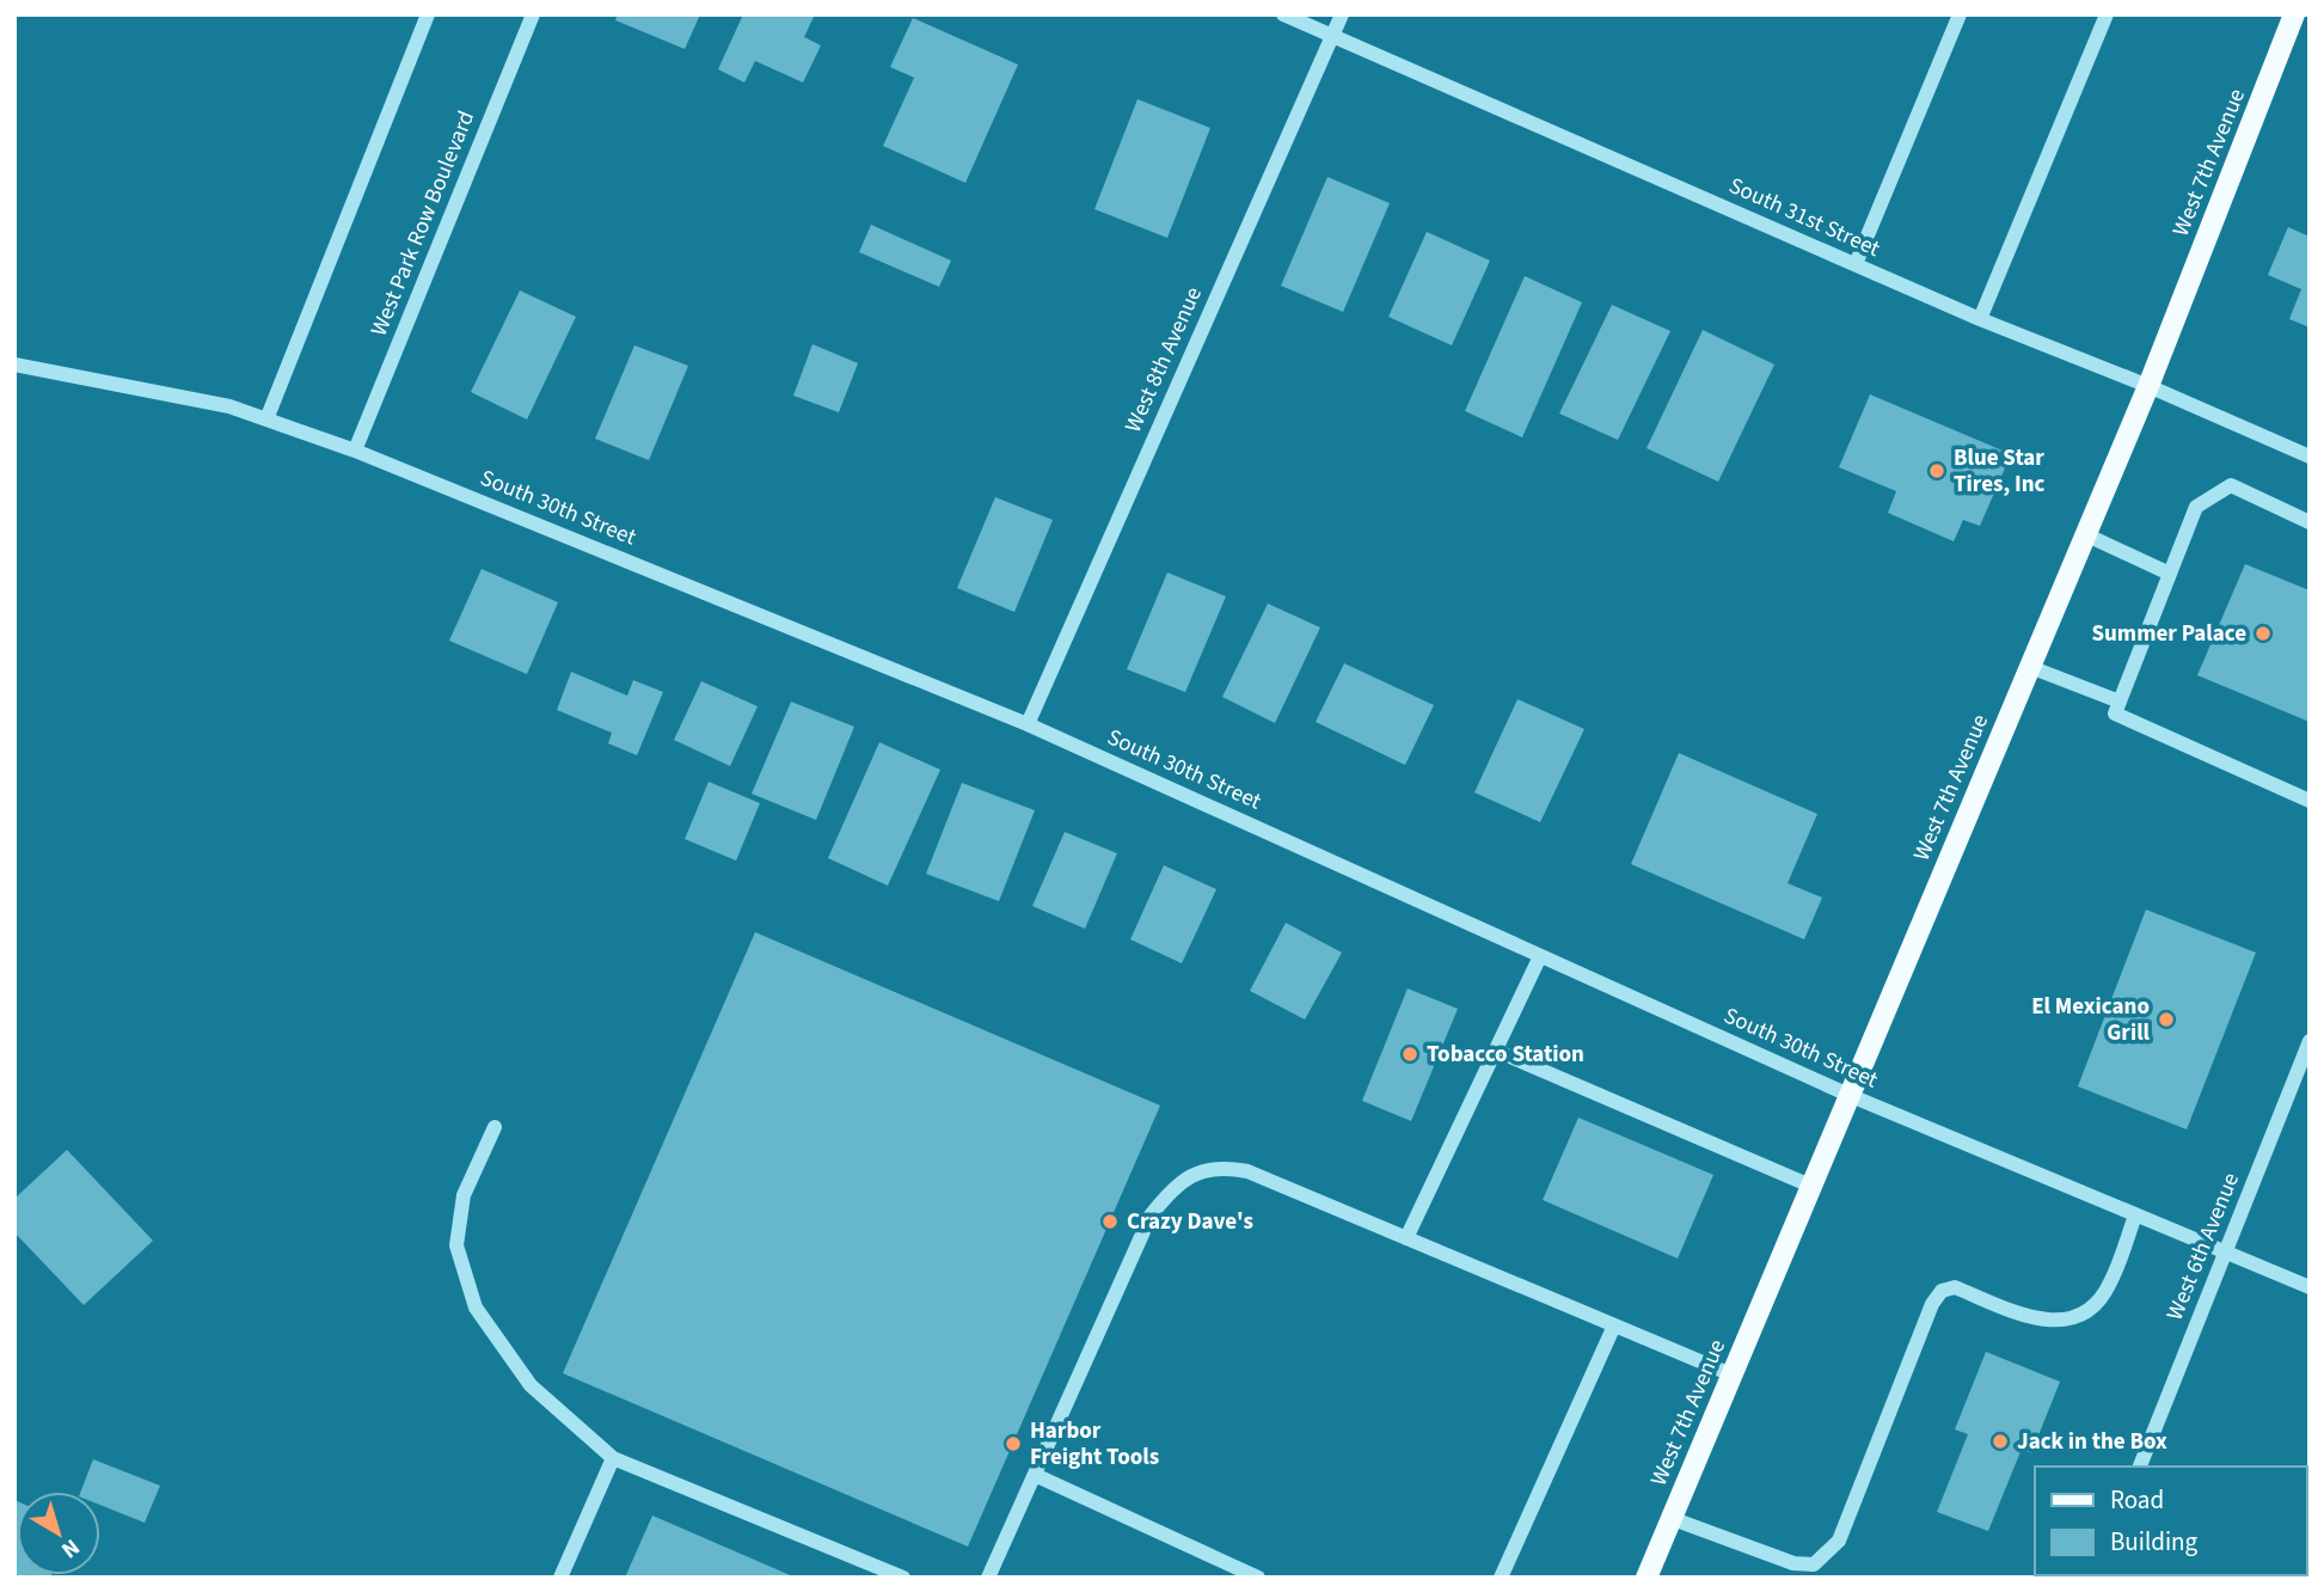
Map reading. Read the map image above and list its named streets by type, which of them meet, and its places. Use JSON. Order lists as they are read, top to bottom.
{
  "streets": {
    "main road": ["West 7th Avenue"],
    "street": [
      "South 31st Street",
      "West Park Row Boulevard",
      "West 8th Avenue",
      "South 30th Street",
      "West 6th Avenue"
    ]
  },
  "crossings": [
    ["West 7th Avenue", "South 31st Street"],
    ["West 7th Avenue", "South 30th Street"],
    ["South 31st Street", "West 8th Avenue"],
    ["West Park Row Boulevard", "South 30th Street"],
    ["West 8th Avenue", "South 30th Street"],
    ["South 30th Street", "West 6th Avenue"]
  ],
  "places": [
    "Blue Star Tires, Inc",
    "Summer Palace",
    "El Mexicano Grill",
    "Tobacco Station",
    "Crazy Dave's",
    "Jack in the Box",
    "Harbor Freight Tools"
  ],
  "legend": ["Road", "Building"],
  "north": "bottom right"
}
